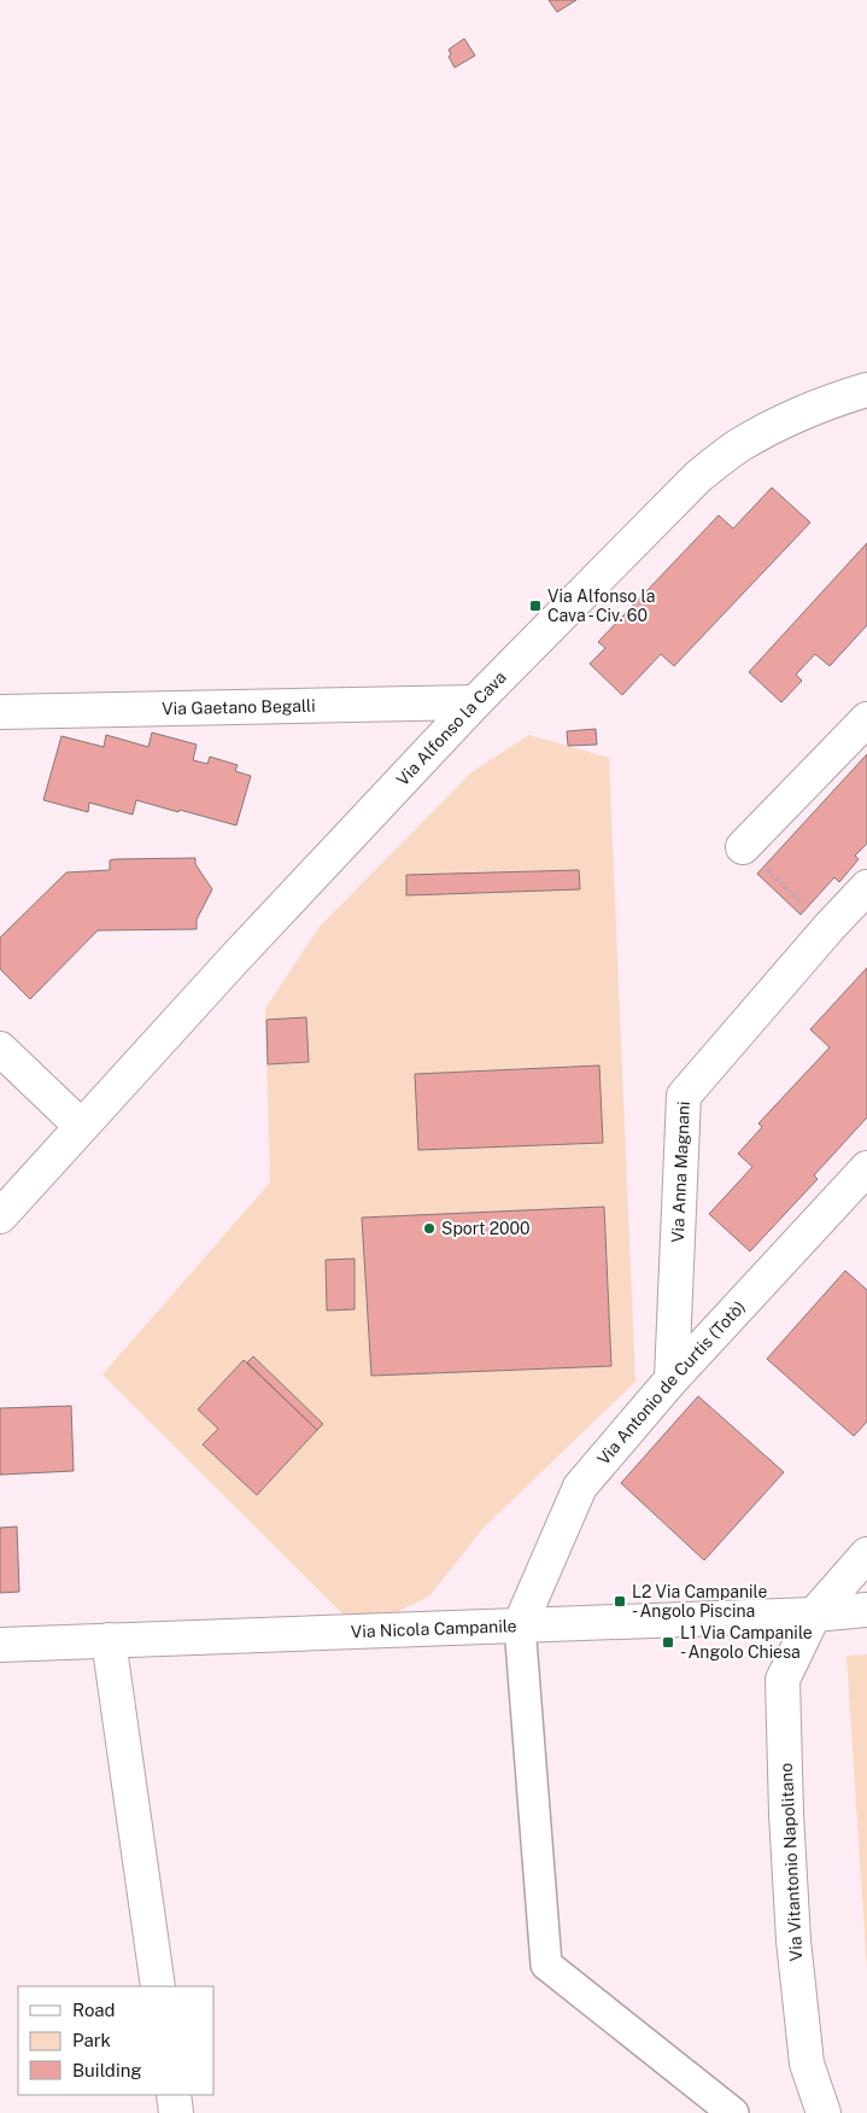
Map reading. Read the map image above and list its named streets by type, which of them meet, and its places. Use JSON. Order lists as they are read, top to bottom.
{
  "streets": {
    "street": [
      "Via Gaetano Begalli",
      "Via Alfonso la Cava",
      "Via Anna Magnani",
      "Via Antonio de Curtis (Totò)",
      "Via Nicola Campanile",
      "Via Vitantonio Napolitano"
    ]
  },
  "crossings": [
    ["Via Gaetano Begalli", "Via Alfonso la Cava"],
    ["Via Anna Magnani", "Via Antonio de Curtis (Totò)"],
    ["Via Antonio de Curtis (Totò)", "Via Nicola Campanile"],
    ["Via Nicola Campanile", "Via Vitantonio Napolitano"]
  ],
  "places": {
    "transit": ["Via Alfonso la Cava - Civ. 60", "L2 Via Campanile - Angolo Piscina", "L1 Via Campanile - Angolo Chiesa"],
    "other": ["Sport 2000"]
  },
  "legend": ["Road", "Park", "Building"]
}
